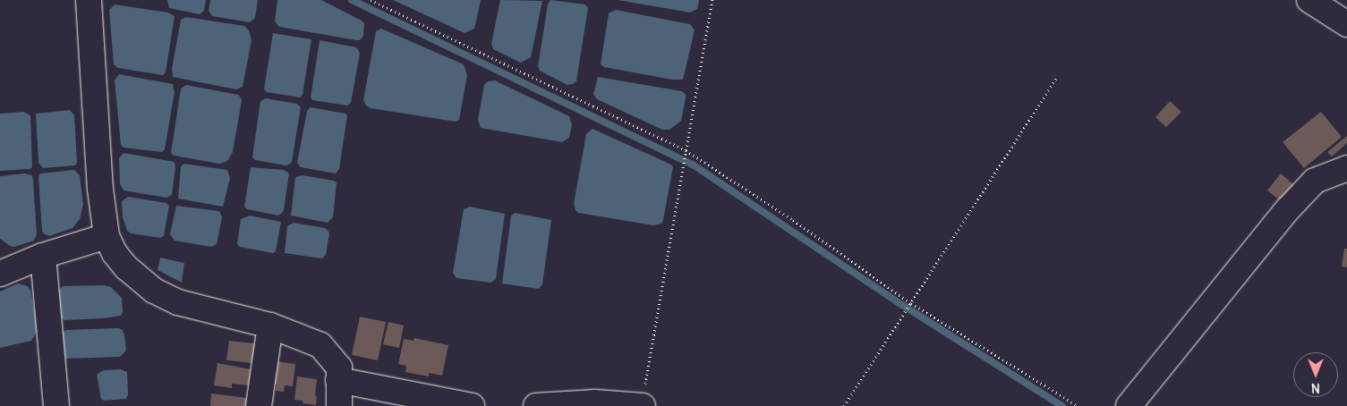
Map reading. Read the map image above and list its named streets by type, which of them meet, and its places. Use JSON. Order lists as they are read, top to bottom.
{
  "north": "bottom"
}
